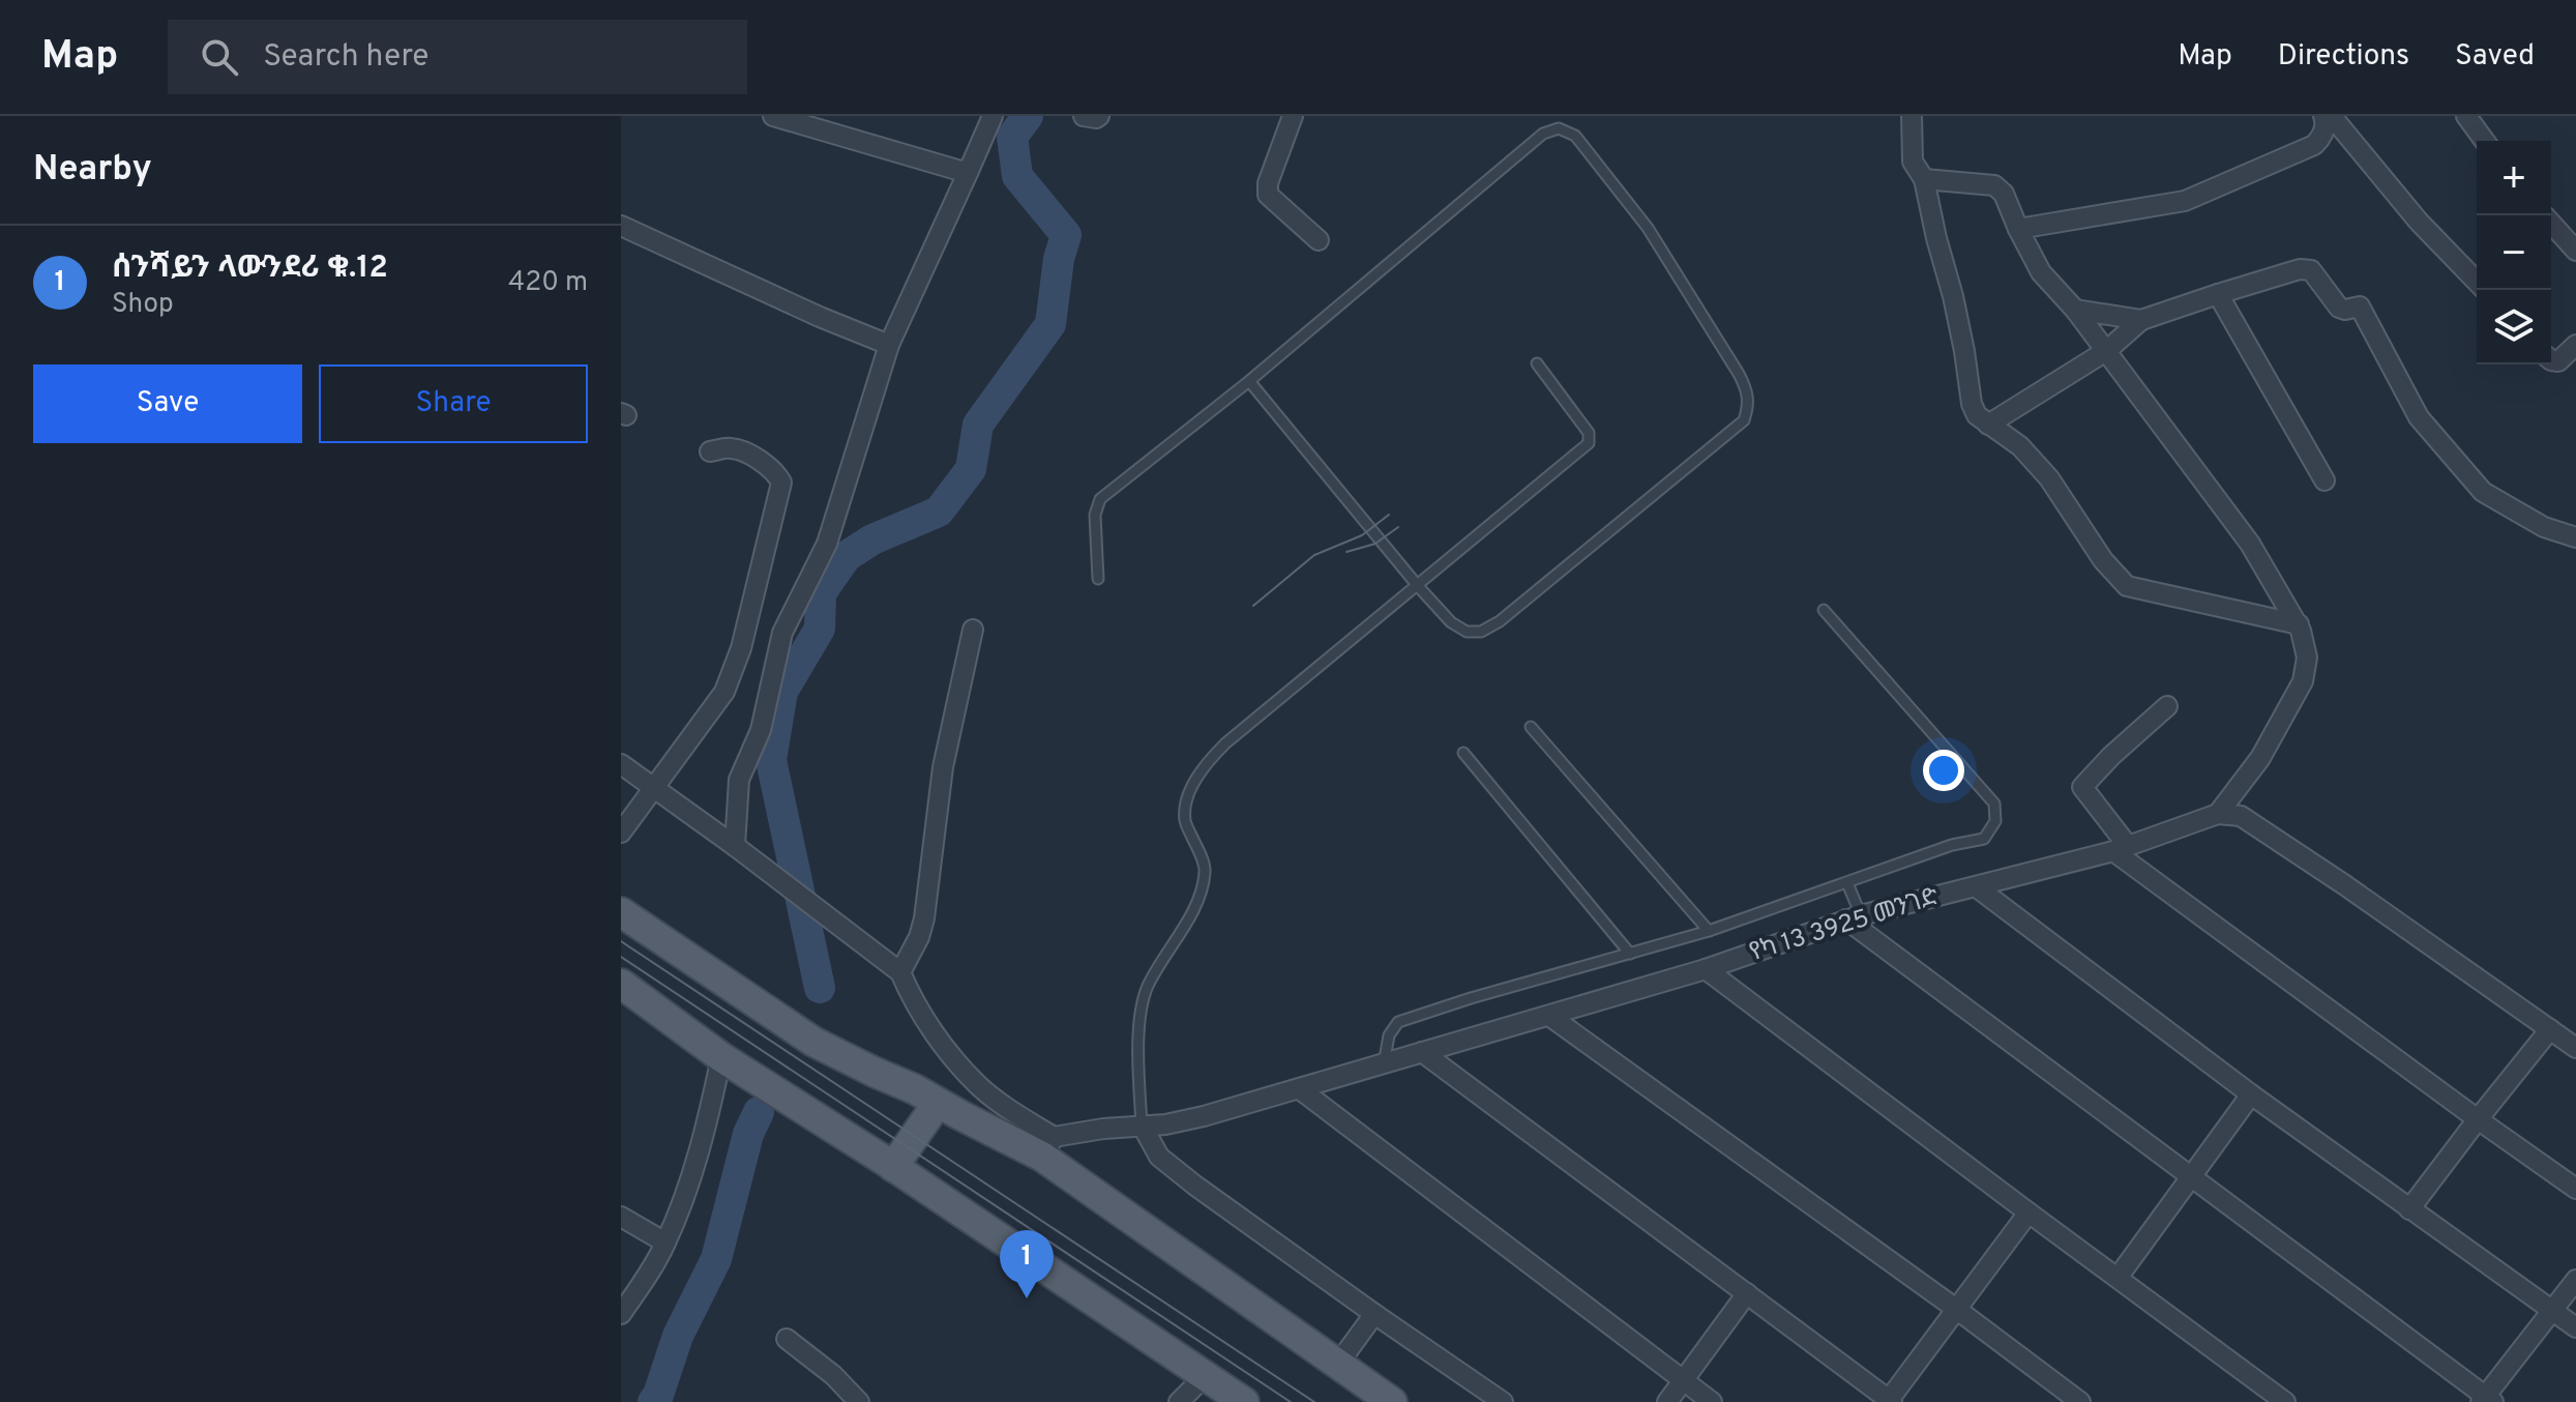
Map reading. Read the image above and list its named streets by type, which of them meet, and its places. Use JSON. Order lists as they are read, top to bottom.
{
  "streets": {
    "street": ["የካ 13 3925 መንገድ"]
  },
  "page": {
    "header": "Map",
    "search": "Search here",
    "nav": ["Map", "Directions", "Saved"],
    "heading": "Nearby",
    "map_buttons": ["+", "−"],
    "list": [
      {
        "mark": "1",
        "name": "ሰንሻይን ላውንደሪ ቁ.12",
        "note": "Shop",
        "value": "420 m"
      }
    ],
    "buttons": ["Save", "Share"],
    "pins": "1"
  }
}
